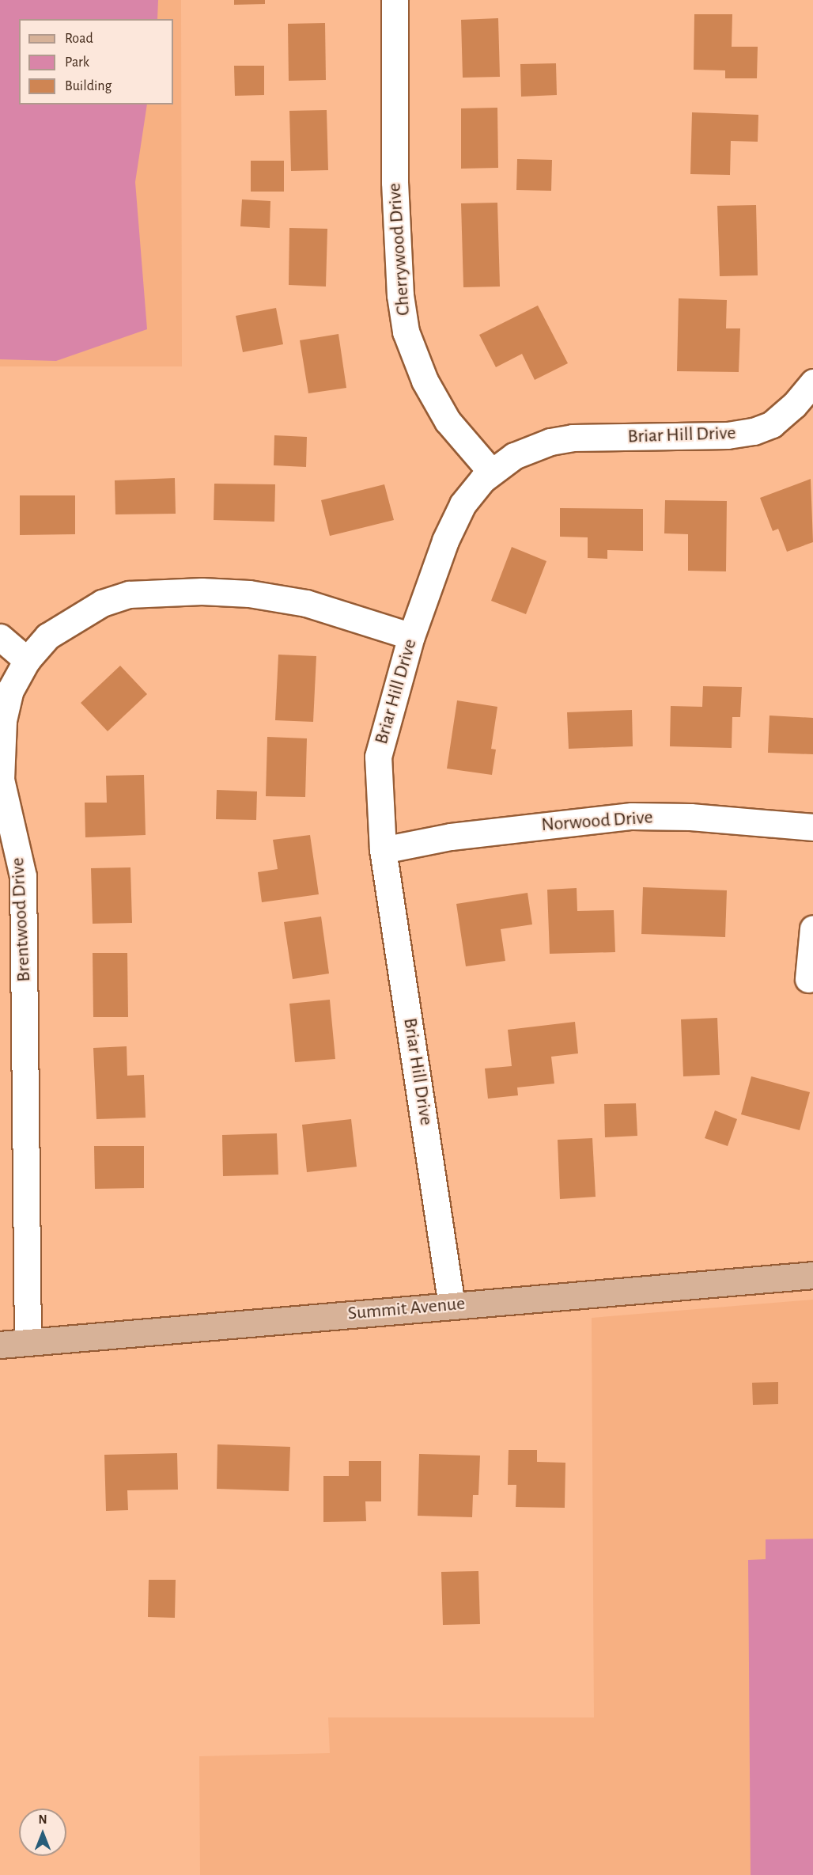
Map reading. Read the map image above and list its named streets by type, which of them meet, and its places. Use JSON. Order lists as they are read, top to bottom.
{
  "streets": {
    "main road": ["Summit Avenue"],
    "street": [
      "Cherrywood Drive",
      "Briar Hill Drive",
      "Norwood Drive",
      "Brentwood Drive"
    ]
  },
  "crossings": [
    ["Cherrywood Drive", "Briar Hill Drive"],
    ["Briar Hill Drive", "Norwood Drive"],
    ["Briar Hill Drive", "Brentwood Drive"],
    ["Briar Hill Drive", "Summit Avenue"],
    ["Brentwood Drive", "Summit Avenue"]
  ],
  "legend": ["Road", "Park", "Building"],
  "north": "top"
}
